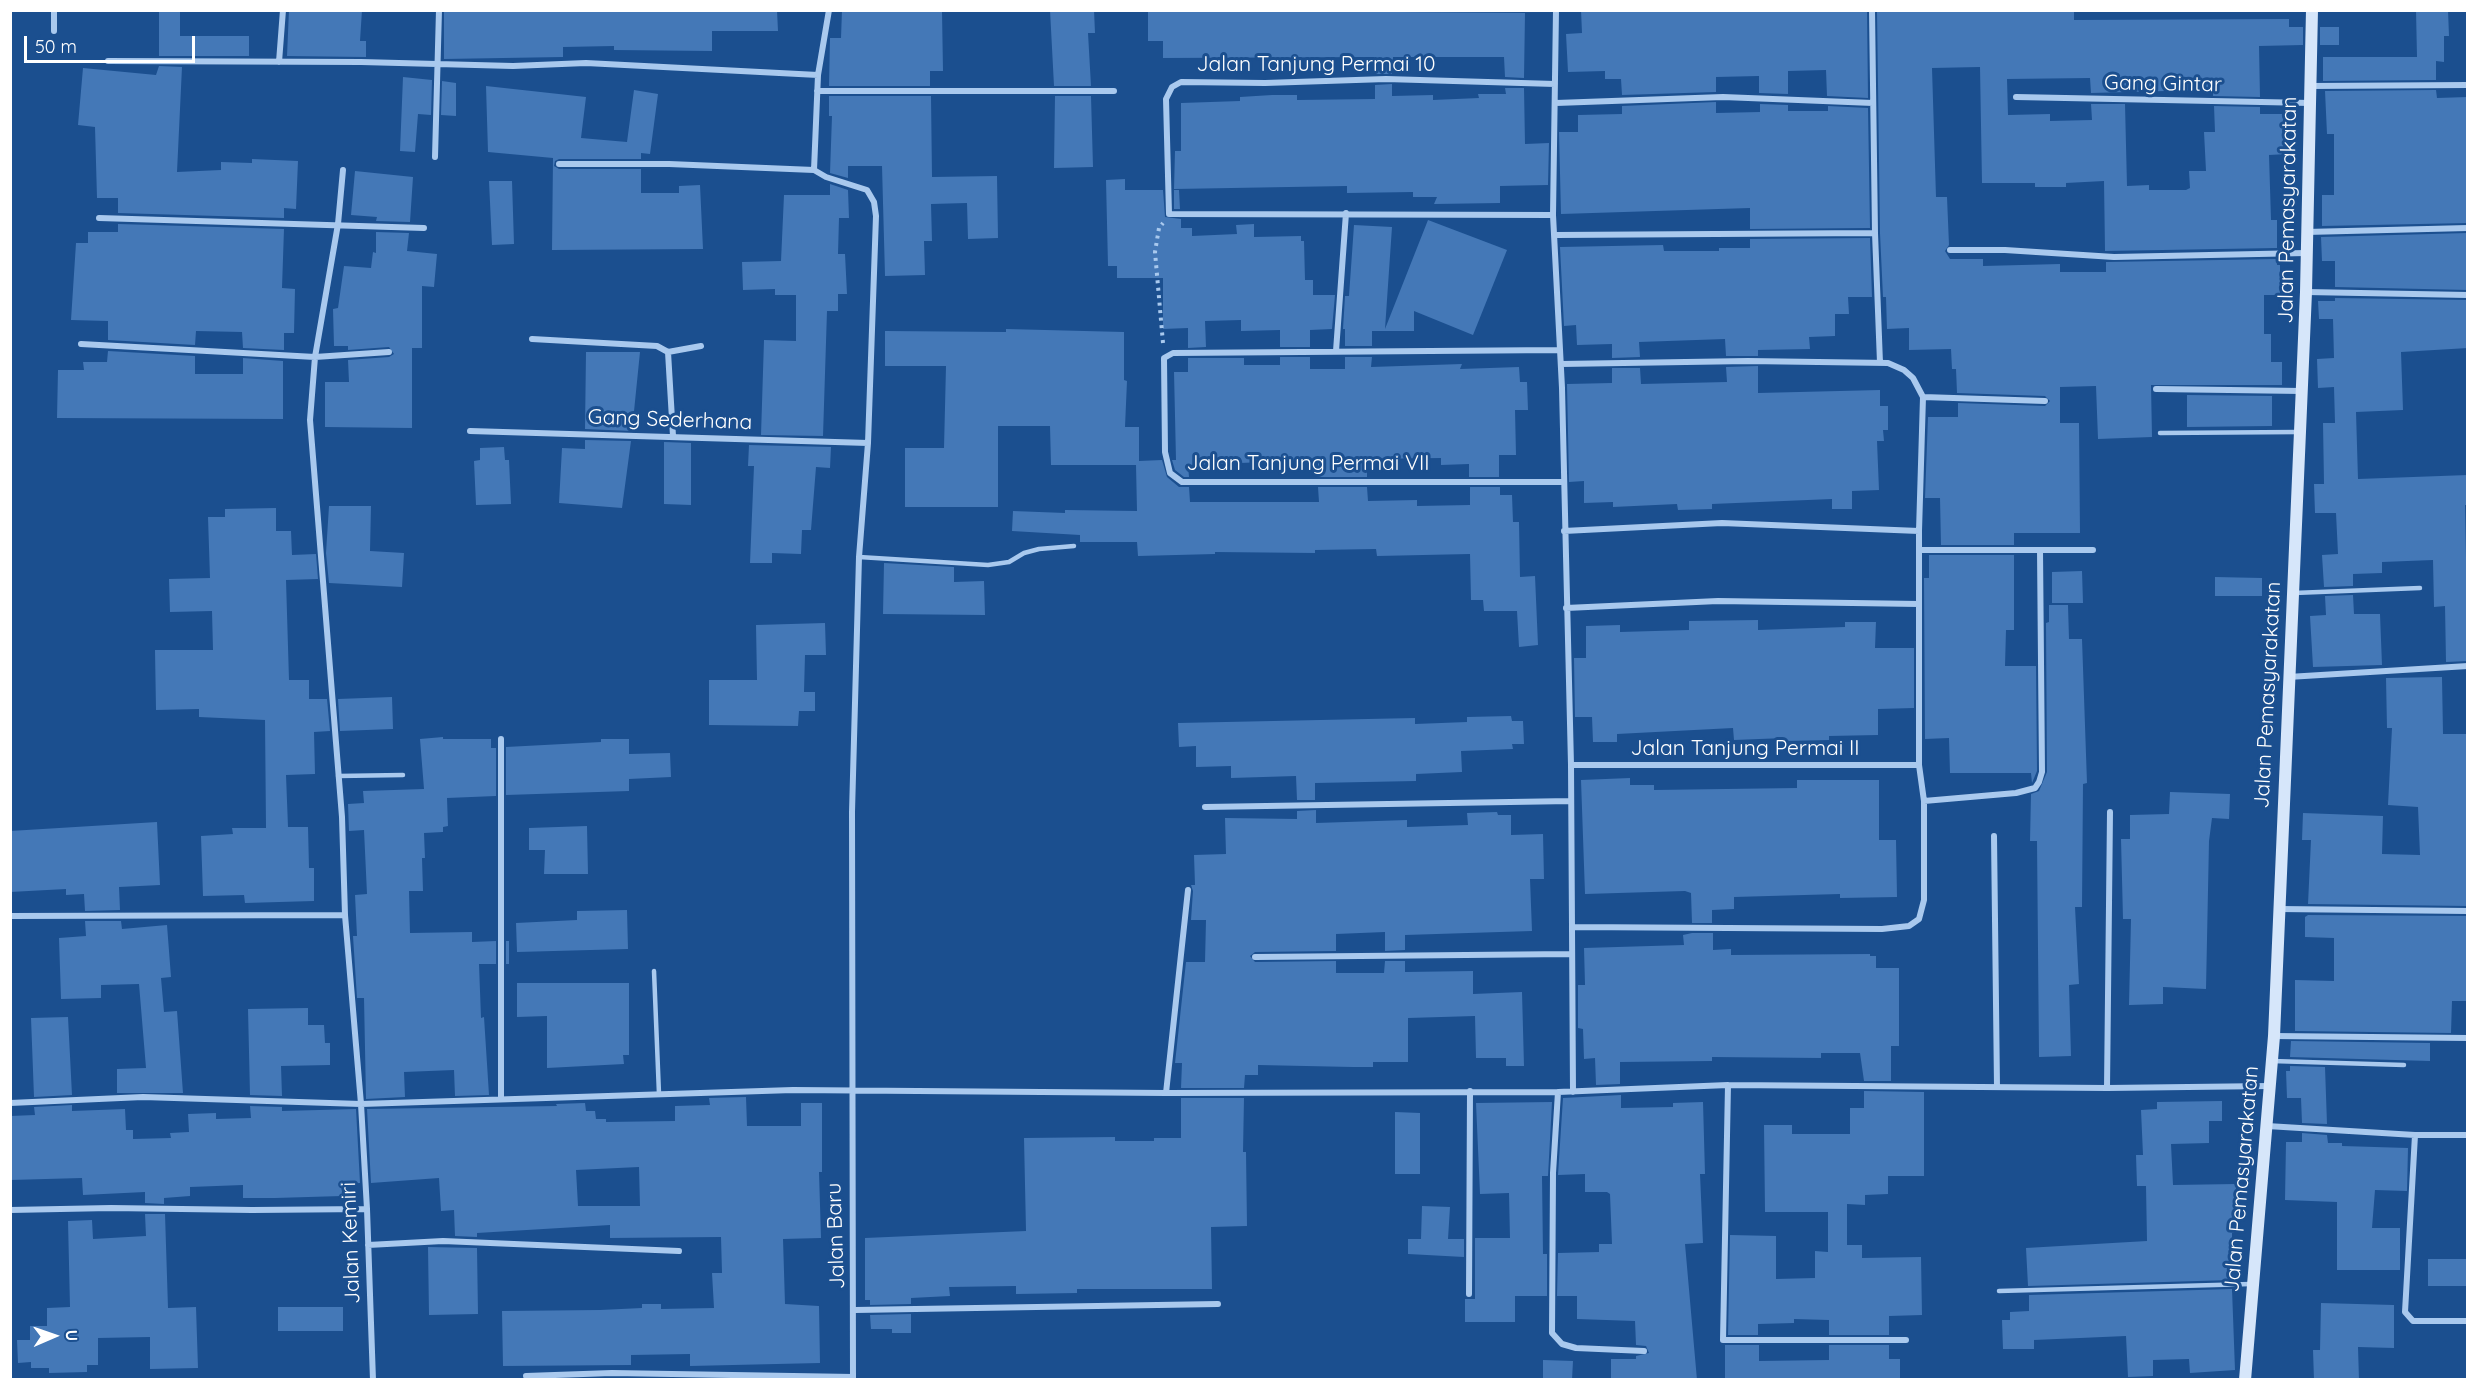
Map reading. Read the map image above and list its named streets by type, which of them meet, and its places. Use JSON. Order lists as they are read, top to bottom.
{
  "streets": {
    "street": [
      "Jalan Tanjung Permai 10",
      "Gang Gintar",
      "Jalan Pemasyarakatan",
      "Gang Sederhana",
      "Jalan Tanjung Permai VII",
      "Jalan Tanjung Permai II",
      "Jalan Baru",
      "Jalan Kemiri"
    ]
  },
  "crossings": [
    ["Gang Gintar", "Jalan Pemasyarakatan"],
    ["Gang Sederhana", "Jalan Baru"]
  ],
  "scale_bar": "50 m",
  "north": "right"
}
